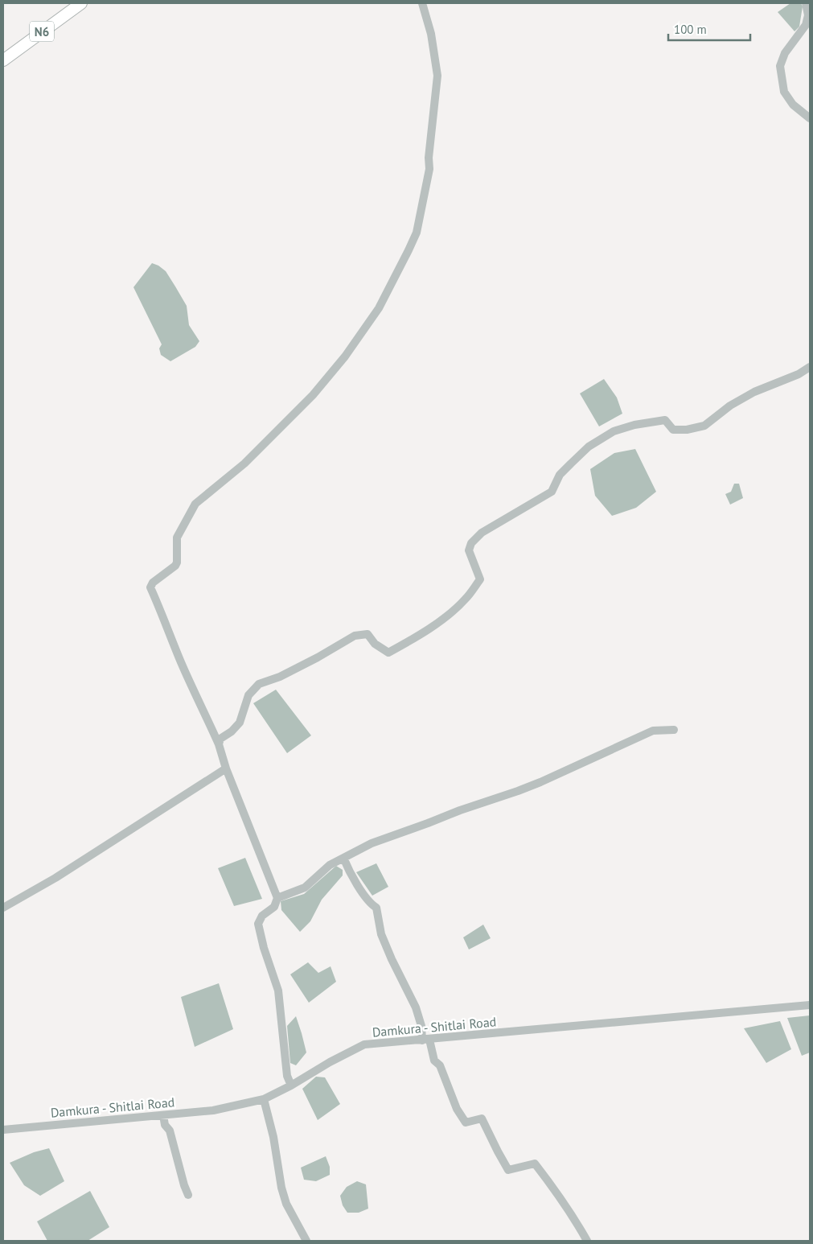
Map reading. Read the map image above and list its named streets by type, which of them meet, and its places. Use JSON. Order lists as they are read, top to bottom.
{
  "streets": {
    "highway": ["N6"],
    "street": ["Damkura - Shitlai Road"]
  },
  "scale_bar": "100 m"
}
